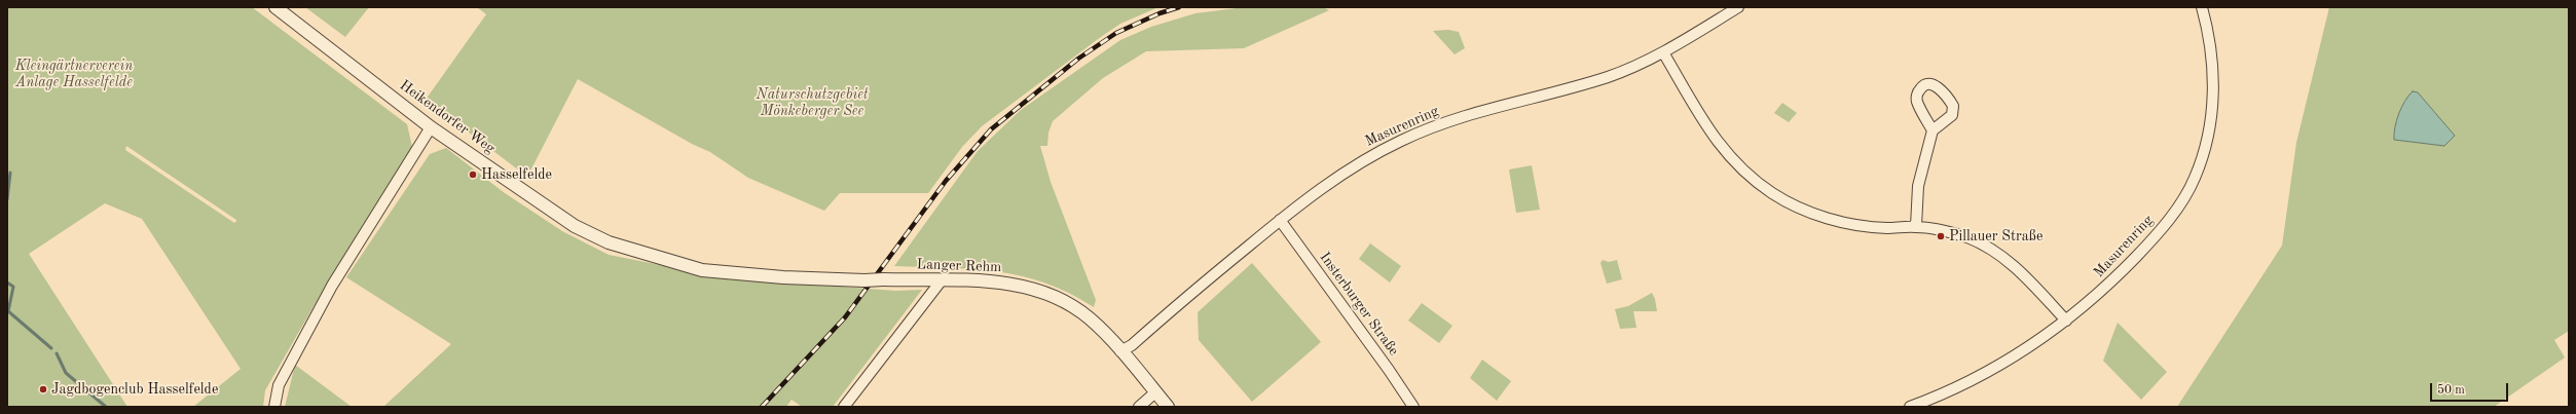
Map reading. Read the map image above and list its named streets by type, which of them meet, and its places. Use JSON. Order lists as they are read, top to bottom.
{
  "streets": {
    "street": [
      "Heikendorfer Weg",
      "Masurenring",
      "Langer Rehm",
      "Insterburger Straße"
    ]
  },
  "crossings": [
    ["Heikendorfer Weg", "Langer Rehm"],
    ["Masurenring", "Langer Rehm"],
    ["Masurenring", "Insterburger Straße"]
  ],
  "parks": ["Kleingärtnerverein Anlage Hasselfelde", "Naturschutzgebiet Mönkeberger See"],
  "places": ["Hasselfelde", "Pillauer Straße", "Jagdbogenclub Hasselfelde"],
  "scale_bar": "50 m"
}
